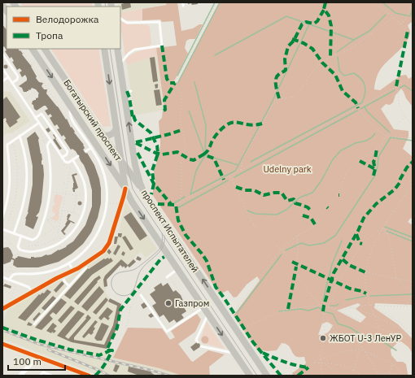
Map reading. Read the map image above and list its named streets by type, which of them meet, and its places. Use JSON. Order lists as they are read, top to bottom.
{
  "streets": {
    "main road": ["Богатырский проспект", "проспект Испытателей"]
  },
  "crossings": [
    ["Богатырский проспект", "проспект Испытателей"]
  ],
  "parks": ["Udelny park"],
  "places": ["Газпром", "ЖБОТ U-3 ЛенУР"],
  "legend": ["Велодорожка", "Тропа"],
  "scale_bar": "100 m"
}
